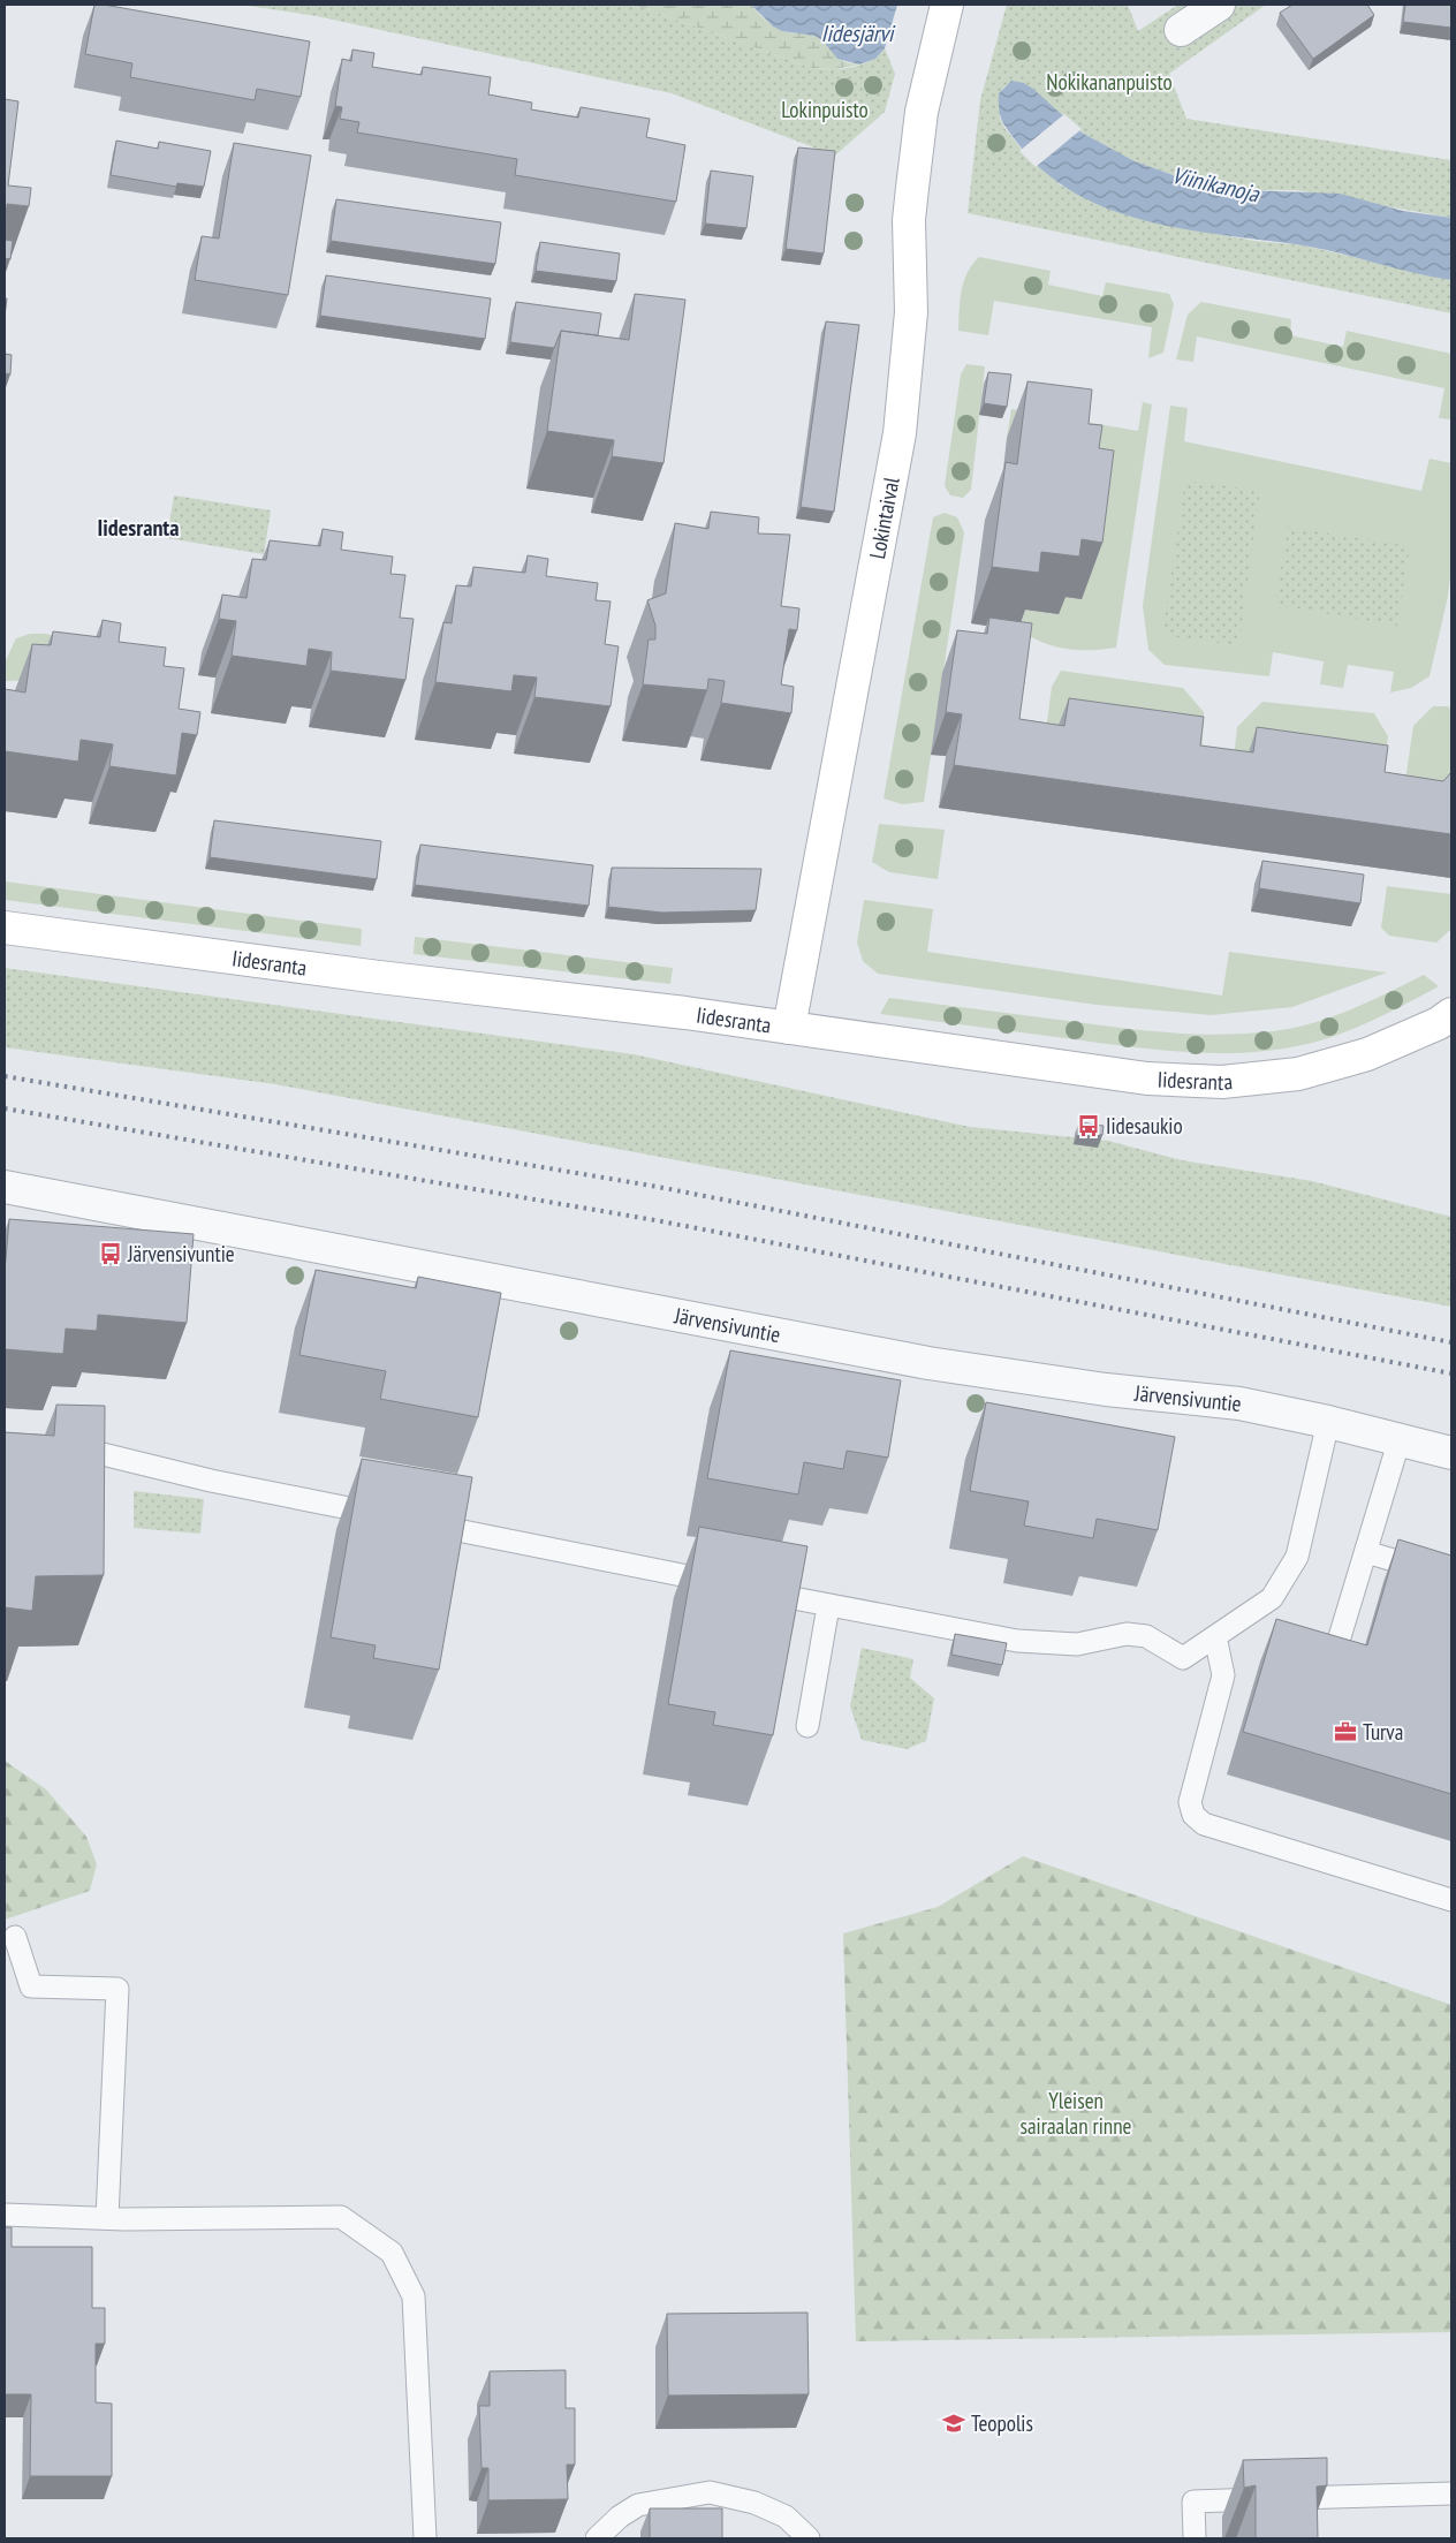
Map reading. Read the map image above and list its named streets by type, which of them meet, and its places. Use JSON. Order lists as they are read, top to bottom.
{
  "streets": {
    "main road": ["Lokintaival", "Iidesranta"],
    "street": ["Järvensivuntie"]
  },
  "crossings": [
    ["Lokintaival", "Iidesranta"]
  ],
  "districts": ["Iidesranta"],
  "water": ["Iidesjärvi", "Viinikanoja"],
  "parks": ["Nokikananpuisto", "Lokinpuisto", "Yleisen sairaalan rinne"],
  "places": {
    "bus stop": ["Iidesaukio", "Järvensivuntie"],
    "office": ["Turva"],
    "school or university": ["Teopolis"]
  }
}
